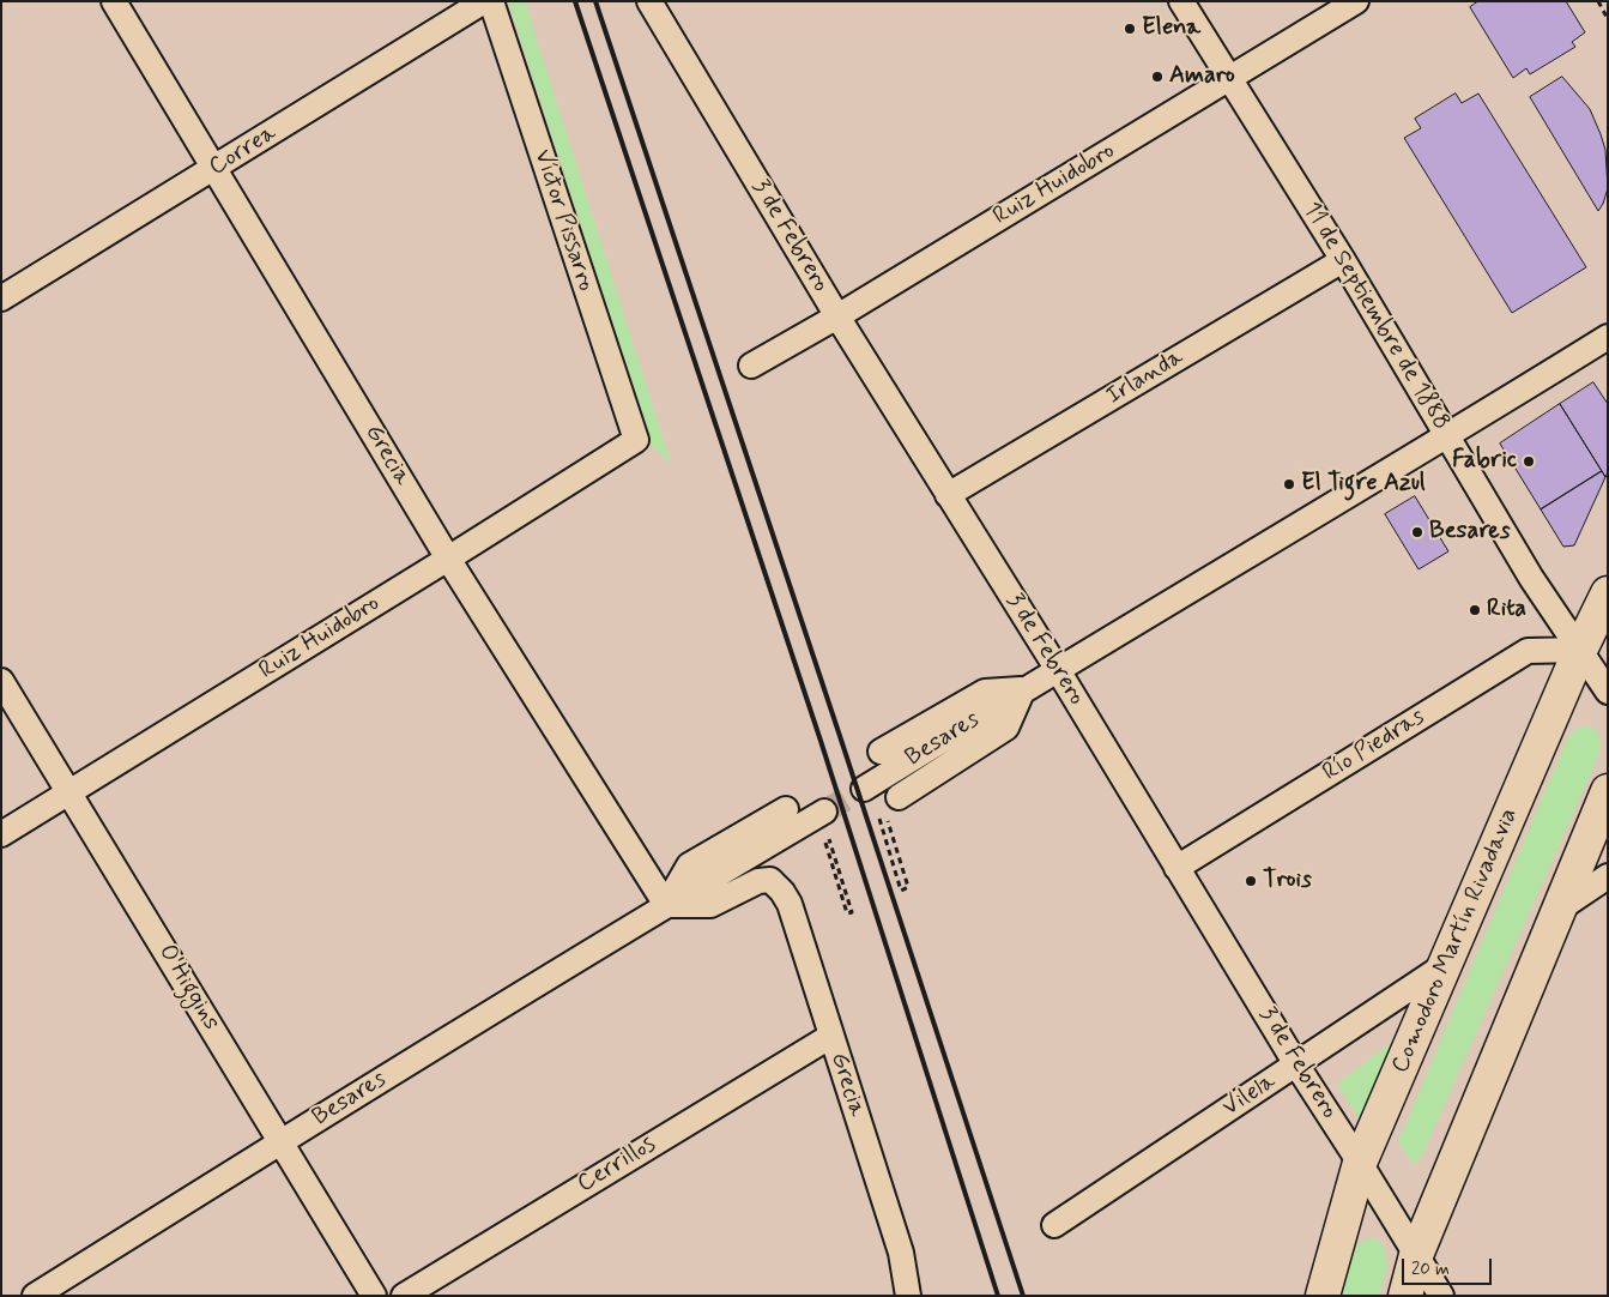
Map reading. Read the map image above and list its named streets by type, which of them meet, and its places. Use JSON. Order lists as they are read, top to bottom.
{
  "streets": {
    "street": [
      "Correa",
      "Ruiz Huidobro",
      "Víctor Pissarro",
      "3 de Febrero",
      "11 de Septiembre de 1888",
      "Irlanda",
      "Grecia",
      "Besares",
      "Río Piedras",
      "Comodoro Martín Rivadavia",
      "O'Higgins",
      "Vilela",
      "Cerrillos"
    ]
  },
  "crossings": [
    ["Correa", "Grecia"],
    ["Ruiz Huidobro", "Víctor Pissarro"],
    ["Ruiz Huidobro", "3 de Febrero"],
    ["Ruiz Huidobro", "11 de Septiembre de 1888"],
    ["Ruiz Huidobro", "Grecia"],
    ["Ruiz Huidobro", "O'Higgins"],
    ["3 de Febrero", "Irlanda"],
    ["3 de Febrero", "Besares"],
    ["3 de Febrero", "Río Piedras"],
    ["3 de Febrero", "Comodoro Martín Rivadavia"],
    ["3 de Febrero", "Vilela"],
    ["11 de Septiembre de 1888", "Irlanda"],
    ["11 de Septiembre de 1888", "Besares"],
    ["11 de Septiembre de 1888", "Río Piedras"],
    ["11 de Septiembre de 1888", "Comodoro Martín Rivadavia"],
    ["Grecia", "Besares"],
    ["Grecia", "Cerrillos"],
    ["Besares", "O'Higgins"],
    ["Río Piedras", "Comodoro Martín Rivadavia"],
    ["Comodoro Martín Rivadavia", "Vilela"]
  ],
  "places": [
    "Elena",
    "Amaro",
    "Fabric",
    "El Tigre Azul",
    "Besares",
    "Rita",
    "Trois"
  ],
  "scale_bar": "20 m"
}
